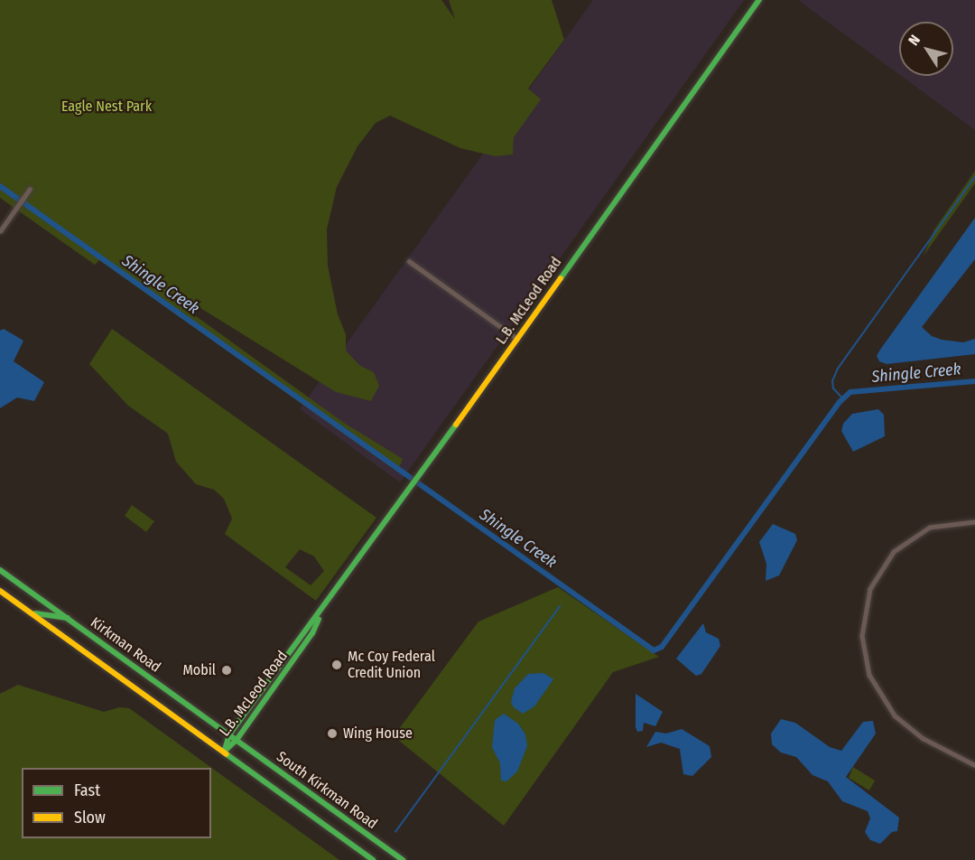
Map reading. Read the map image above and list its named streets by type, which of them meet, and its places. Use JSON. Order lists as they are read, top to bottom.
{
  "streets": {
    "street": ["L.B. McLeod Road", "Kirkman Road", "South Kirkman Road"]
  },
  "crossings": [
    ["L.B. McLeod Road", "Kirkman Road"],
    ["L.B. McLeod Road", "South Kirkman Road"],
    ["Kirkman Road", "South Kirkman Road"]
  ],
  "water": ["Shingle Creek"],
  "parks": ["Eagle Nest Park"],
  "places": ["Mc Coy Federal Credit Union", "Mobil", "Wing House"],
  "legend": ["Fast", "Slow"],
  "north": "top left"
}
